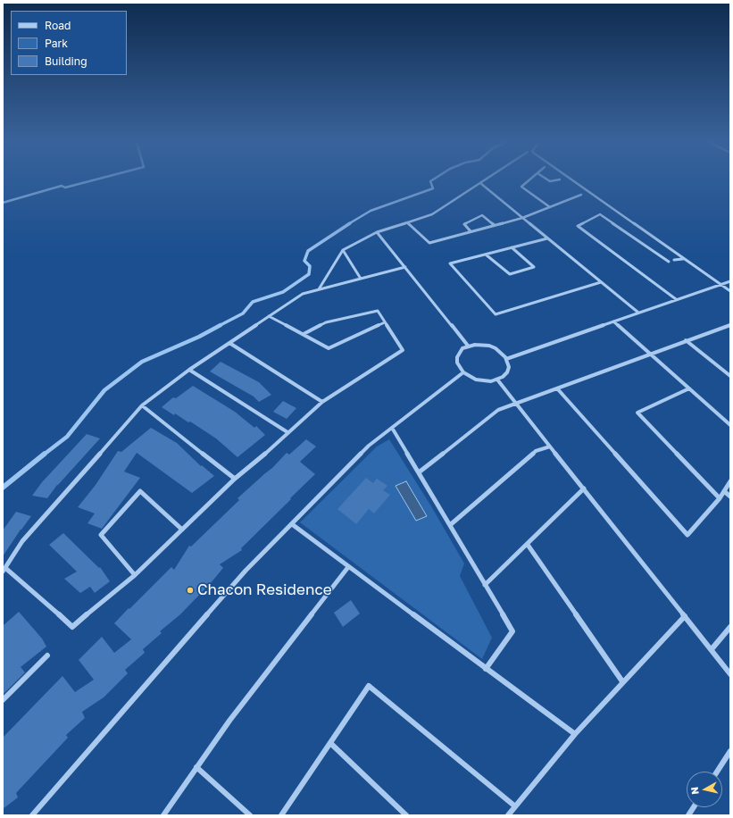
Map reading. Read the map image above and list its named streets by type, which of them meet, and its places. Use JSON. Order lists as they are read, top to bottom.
{
  "places": ["Chacon Residence"],
  "legend": ["Road", "Park", "Building"],
  "north": "left"
}
